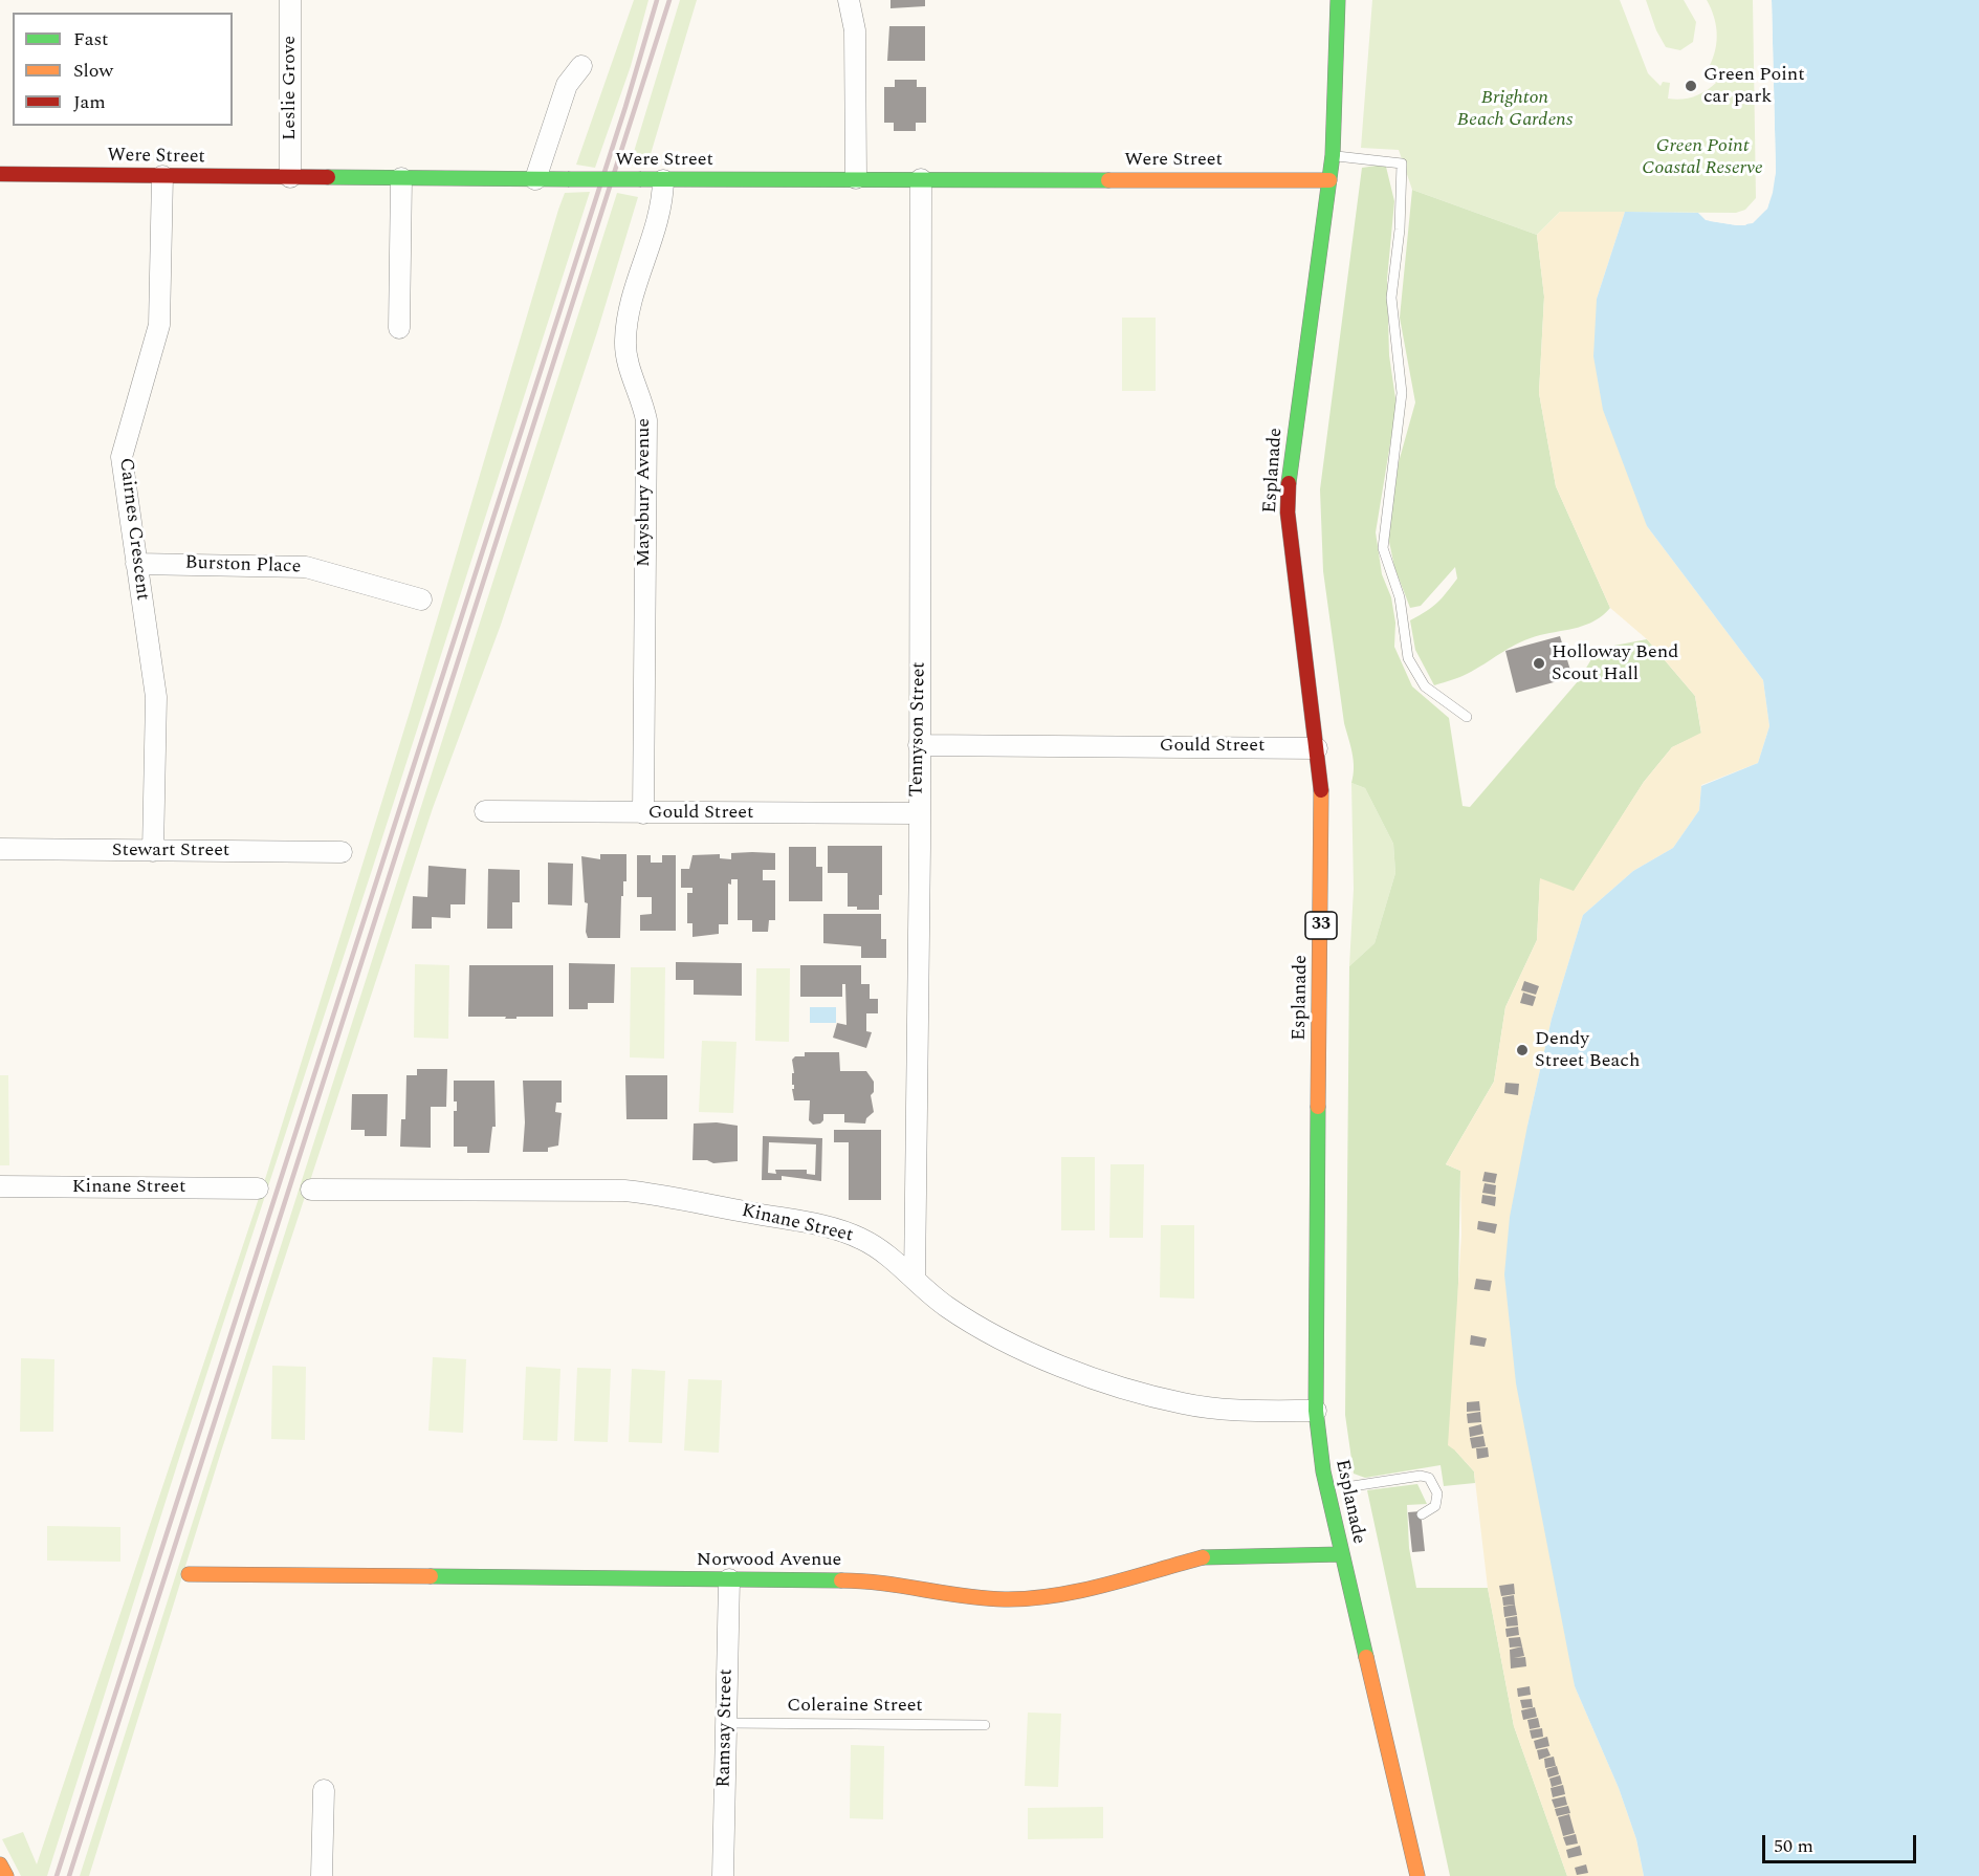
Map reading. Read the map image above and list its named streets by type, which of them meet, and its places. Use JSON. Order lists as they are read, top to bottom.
{
  "streets": {
    "street": [
      "Leslie Grove",
      "Were Street",
      "Esplanade",
      "Maysbury Avenue",
      "Cairnes Crescent",
      "Burston Place",
      "Tennyson Street",
      "Gould Street",
      "Stewart Street",
      "33",
      "Kinane Street",
      "Norwood Avenue",
      "Ramsay Street"
    ],
    "lane": ["Coleraine Street"]
  },
  "crossings": [
    ["Leslie Grove", "Were Street"],
    ["Were Street", "Esplanade"],
    ["Were Street", "Maysbury Avenue"],
    ["Were Street", "Cairnes Crescent"],
    ["Were Street", "Tennyson Street"],
    ["Esplanade", "Gould Street"],
    ["Esplanade", "Kinane Street"],
    ["Esplanade", "Norwood Avenue"],
    ["Maysbury Avenue", "Gould Street"],
    ["Cairnes Crescent", "Burston Place"],
    ["Cairnes Crescent", "Stewart Street"],
    ["Tennyson Street", "Gould Street"],
    ["Tennyson Street", "Kinane Street"],
    ["Norwood Avenue", "Ramsay Street"],
    ["Coleraine Street", "Ramsay Street"]
  ],
  "parks": ["Brighton Beach Gardens", "Green Point Coastal Reserve"],
  "places": ["Green Point car park", "Holloway Bend Scout Hall", "Dendy Street Beach"],
  "legend": ["Fast", "Slow", "Jam"],
  "scale_bar": "50 m"
}
